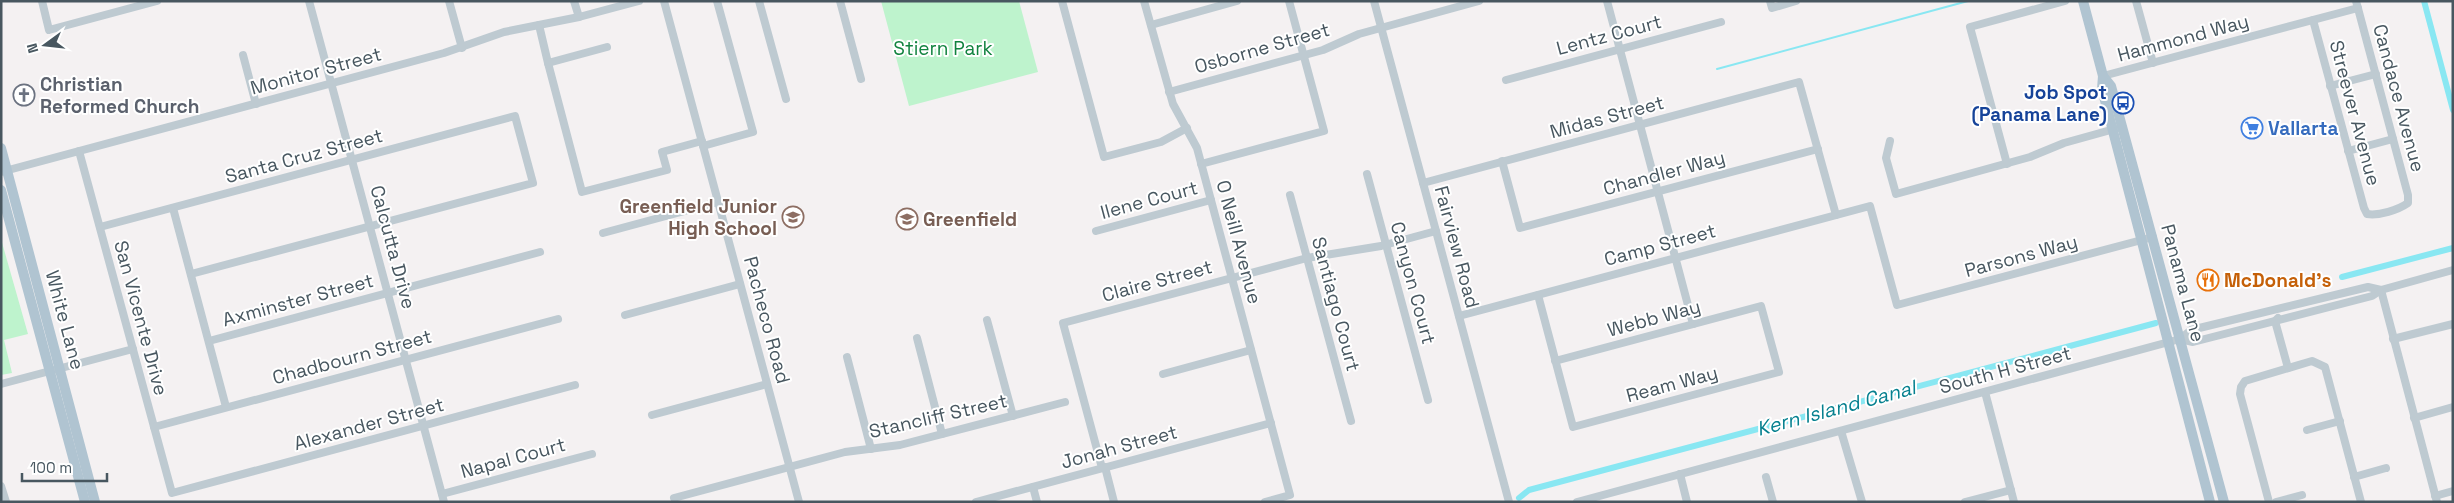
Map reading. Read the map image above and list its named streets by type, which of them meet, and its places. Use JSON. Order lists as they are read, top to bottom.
{
  "streets": {
    "main road": ["Panama Lane", "White Lane"],
    "street": [
      "Lentz Court",
      "Hammond Way",
      "Osborne Street",
      "Monitor Street",
      "Candace Avenue",
      "Streever Avenue",
      "Midas Street",
      "Santa Cruz Street",
      "Chandler Way",
      "Ilene Court",
      "O Neill Avenue",
      "Camp Street",
      "Calcutta Drive",
      "Fairview Road",
      "Parsons Way",
      "Claire Street",
      "Canyon Court",
      "Axminster Street",
      "Santiago Court",
      "San Vicente Drive",
      "Webb Way",
      "Pacheco Road",
      "Chadbourn Street",
      "South H Street",
      "Ream Way",
      "Stancliff Street",
      "Alexander Street",
      "Jonah Street",
      "Napal Court"
    ]
  },
  "crossings": [
    ["Hammond Way", "Candace Avenue"],
    ["Hammond Way", "Streever Avenue"],
    ["Hammond Way", "Panama Lane"],
    ["Osborne Street", "O Neill Avenue"],
    ["Osborne Street", "Fairview Road"],
    ["Monitor Street", "Calcutta Drive"],
    ["Monitor Street", "San Vicente Drive"],
    ["Monitor Street", "White Lane"],
    ["Candace Avenue", "Streever Avenue"],
    ["Midas Street", "Chandler Way"],
    ["Midas Street", "Fairview Road"],
    ["Santa Cruz Street", "Calcutta Drive"],
    ["Santa Cruz Street", "San Vicente Drive"],
    ["Ilene Court", "O Neill Avenue"],
    ["O Neill Avenue", "Claire Street"],
    ["O Neill Avenue", "Jonah Street"],
    ["Camp Street", "Fairview Road"],
    ["Camp Street", "Parsons Way"],
    ["Calcutta Drive", "Axminster Street"],
    ["Calcutta Drive", "Chadbourn Street"],
    ["Calcutta Drive", "Alexander Street"],
    ["Calcutta Drive", "Napal Court"],
    ["Fairview Road", "Claire Street"],
    ["Parsons Way", "Panama Lane"],
    ["Claire Street", "Canyon Court"],
    ["Claire Street", "Santiago Court"],
    ["Claire Street", "Jonah Street"],
    ["Panama Lane", "South H Street"],
    ["San Vicente Drive", "Chadbourn Street"],
    ["San Vicente Drive", "Alexander Street"],
    ["Webb Way", "Ream Way"],
    ["Pacheco Road", "Stancliff Street"]
  ],
  "water": ["Kern Island Canal"],
  "parks": ["Stiern Park"],
  "places": {
    "church": ["Christian Reformed Church"],
    "bus stop": ["Job Spot (Panama Lane)"],
    "supermarket": ["Vallarta"],
    "school or university": ["Greenfield Junior High School", "Greenfield"],
    "restaurant": ["McDonald's"]
  },
  "scale_bar": "100 m",
  "north": "left"
}
